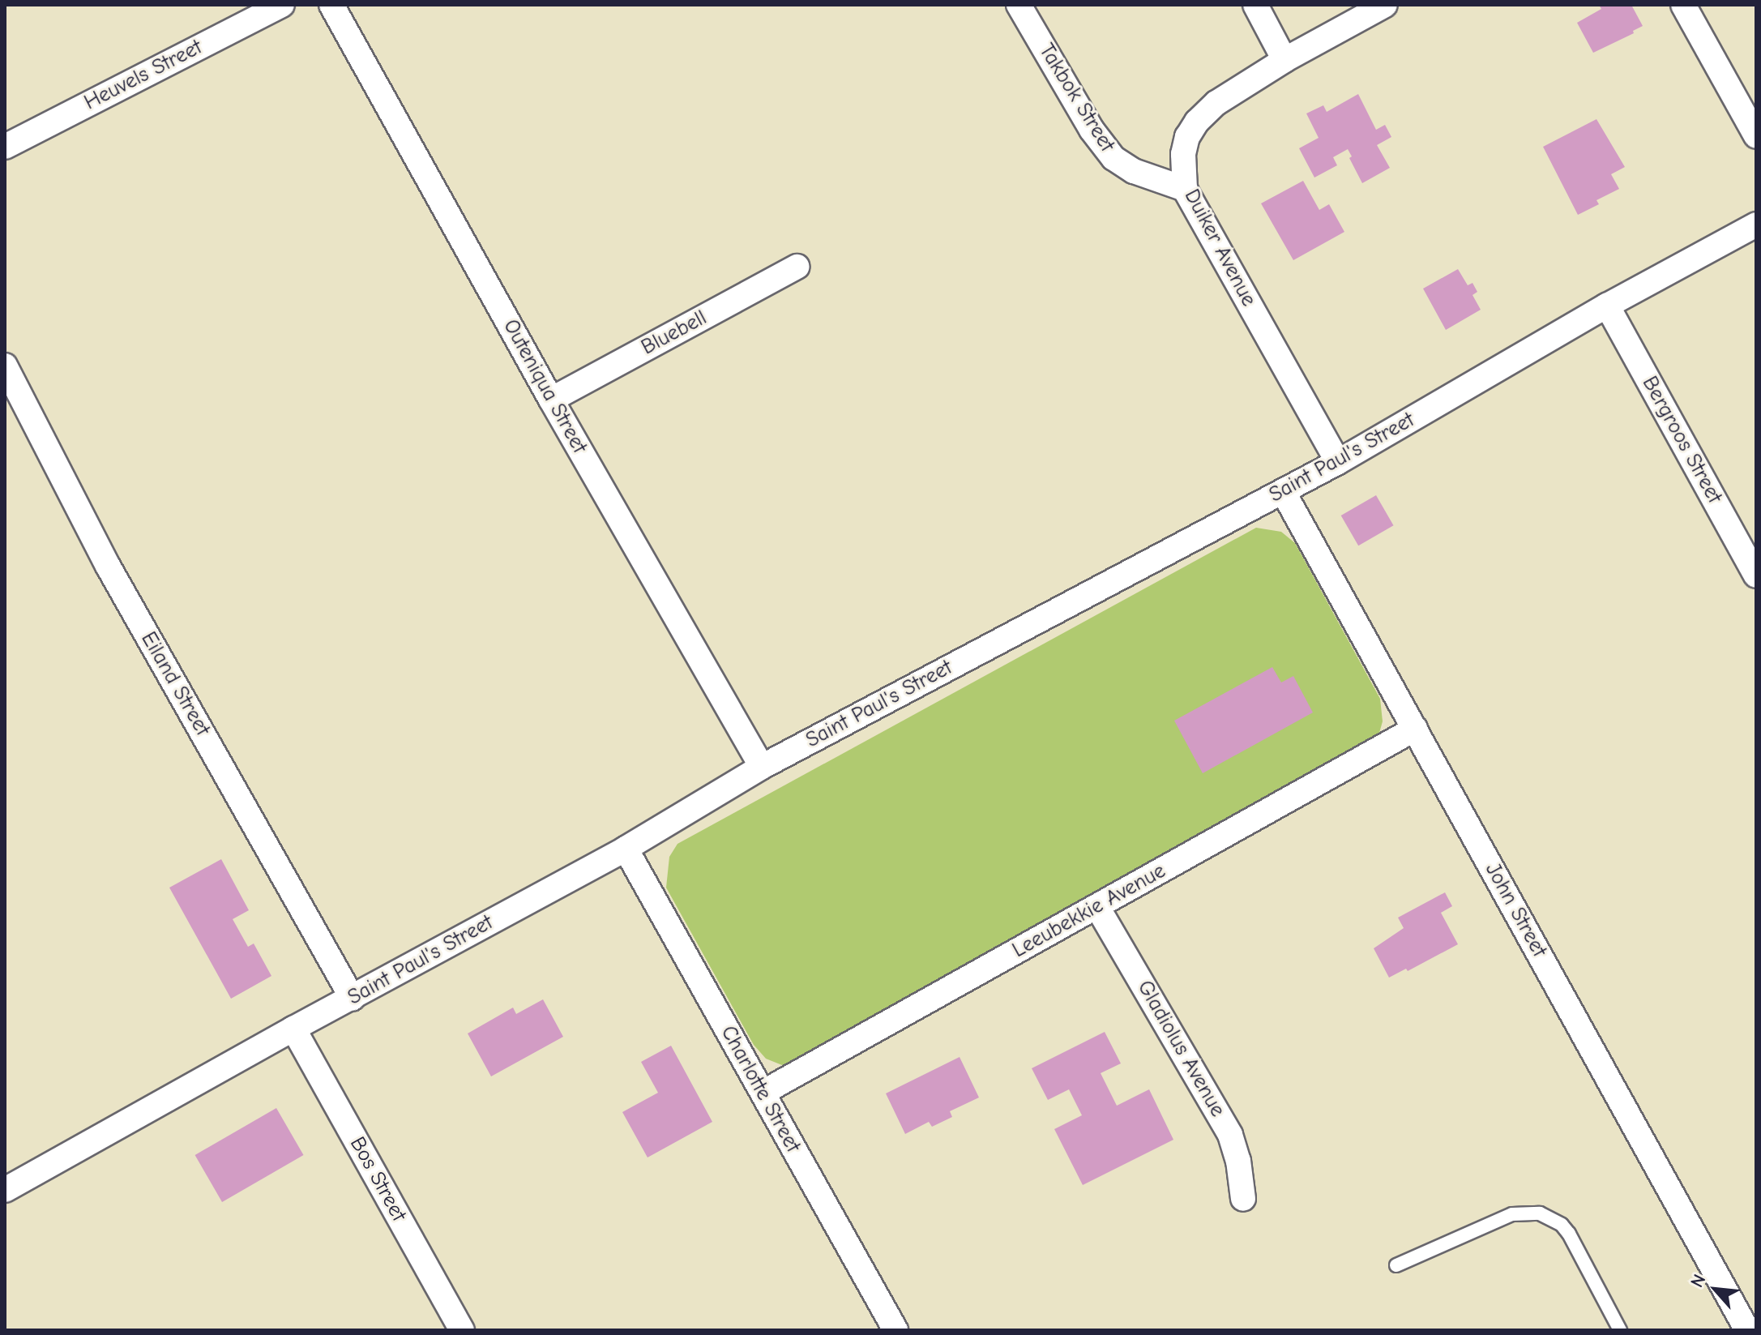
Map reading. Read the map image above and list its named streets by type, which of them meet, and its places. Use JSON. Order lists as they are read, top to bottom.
{
  "streets": {
    "street": [
      "Heuvels Street",
      "Takbok Street",
      "Duiker Avenue",
      "Bluebell",
      "Outeniqua Street",
      "Bergroos Street",
      "Saint Paul's Street",
      "Eiland Street",
      "John Street",
      "Leeubekkie Avenue",
      "Gladiolus Avenue",
      "Charlotte Street",
      "Bos Street"
    ]
  },
  "crossings": [
    ["Takbok Street", "Duiker Avenue"],
    ["Duiker Avenue", "Saint Paul's Street"],
    ["Bluebell", "Outeniqua Street"],
    ["Outeniqua Street", "Saint Paul's Street"],
    ["Bergroos Street", "Saint Paul's Street"],
    ["Saint Paul's Street", "Eiland Street"],
    ["Saint Paul's Street", "John Street"],
    ["Saint Paul's Street", "Charlotte Street"],
    ["Saint Paul's Street", "Bos Street"],
    ["John Street", "Leeubekkie Avenue"],
    ["Leeubekkie Avenue", "Gladiolus Avenue"],
    ["Leeubekkie Avenue", "Charlotte Street"]
  ],
  "north": "top left"
}
